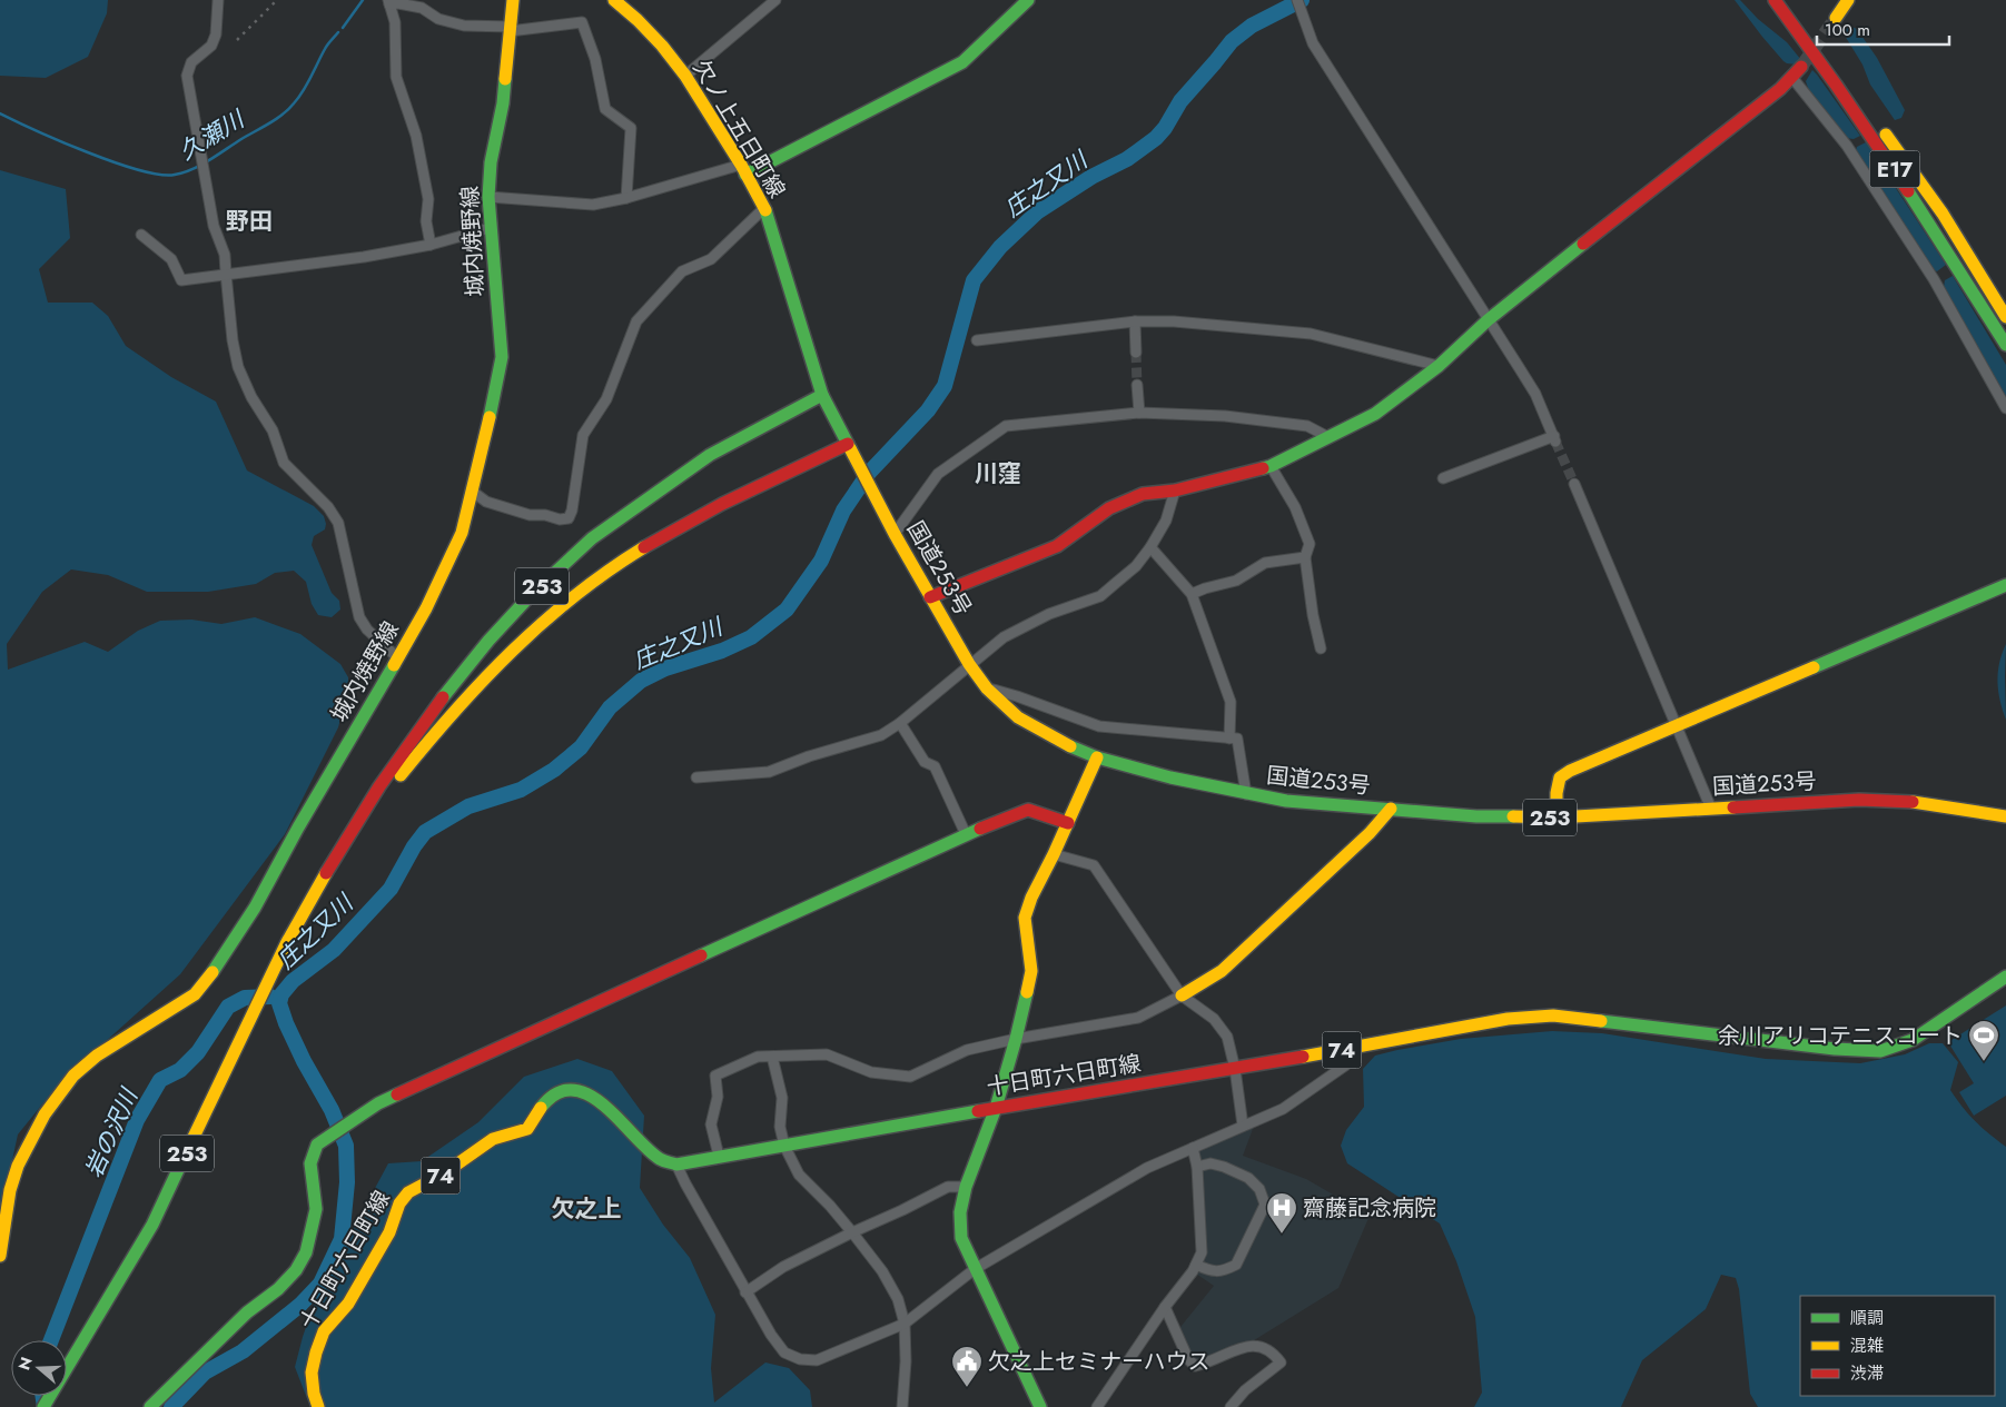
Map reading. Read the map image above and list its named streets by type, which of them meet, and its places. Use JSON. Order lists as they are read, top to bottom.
{
  "streets": {
    "main road": [
      "欠ノ上五日町線",
      "E17",
      "城内焼野線",
      "国道253号",
      "253",
      "74",
      "十日町六日町線"
    ]
  },
  "crossings": [
    ["欠ノ上五日町線", "国道253号"],
    ["欠ノ上五日町線", "253"],
    ["国道253号", "253"]
  ],
  "districts": ["野田", "川窪", "欠之上"],
  "water": ["久瀬川", "庄之又川", "岩の沢川"],
  "places": {
    "sports": ["余川アリコテニスコート"],
    "hospital": ["齋藤記念病院"],
    "public building": ["欠之上セミナーハウス"]
  },
  "legend": ["順調", "混雑", "渋滞"],
  "scale_bar": "100 m",
  "north": "left"
}
